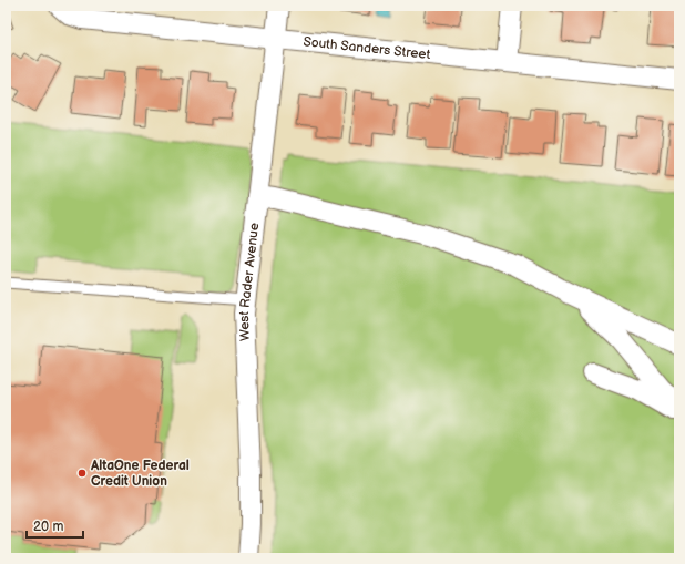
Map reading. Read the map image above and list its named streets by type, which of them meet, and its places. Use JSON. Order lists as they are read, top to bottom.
{
  "streets": {
    "street": ["South Sanders Street", "West Rader Avenue"]
  },
  "crossings": [
    ["South Sanders Street", "West Rader Avenue"]
  ],
  "places": ["AltaOne Federal Credit Union"],
  "scale_bar": "20 m"
}
